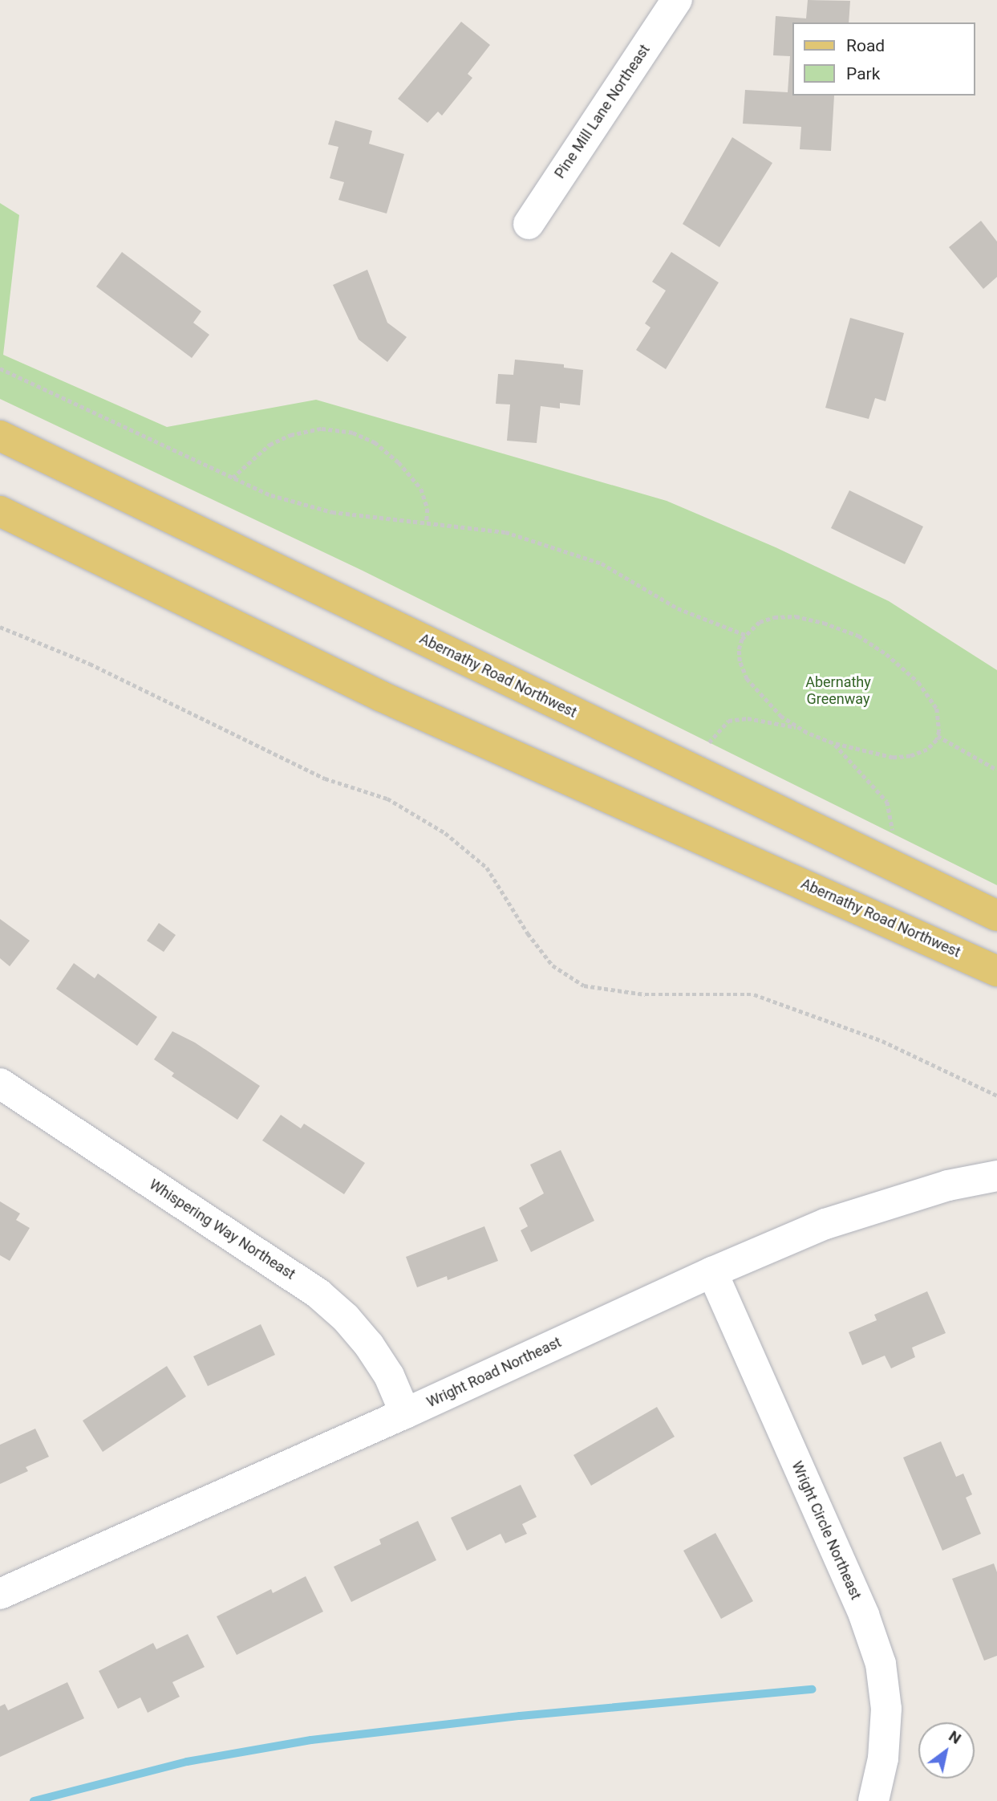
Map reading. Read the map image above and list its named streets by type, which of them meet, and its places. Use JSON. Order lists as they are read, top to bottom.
{
  "streets": {
    "main road": ["Abernathy Road Northwest"],
    "street": [
      "Pine Mill Lane Northeast",
      "Whispering Way Northeast",
      "Wright Road Northeast",
      "Wright Circle Northeast"
    ]
  },
  "crossings": [
    ["Whispering Way Northeast", "Wright Road Northeast"],
    ["Wright Road Northeast", "Wright Circle Northeast"]
  ],
  "parks": ["Abernathy Greenway"],
  "legend": ["Road", "Park"],
  "north": "top right"
}
